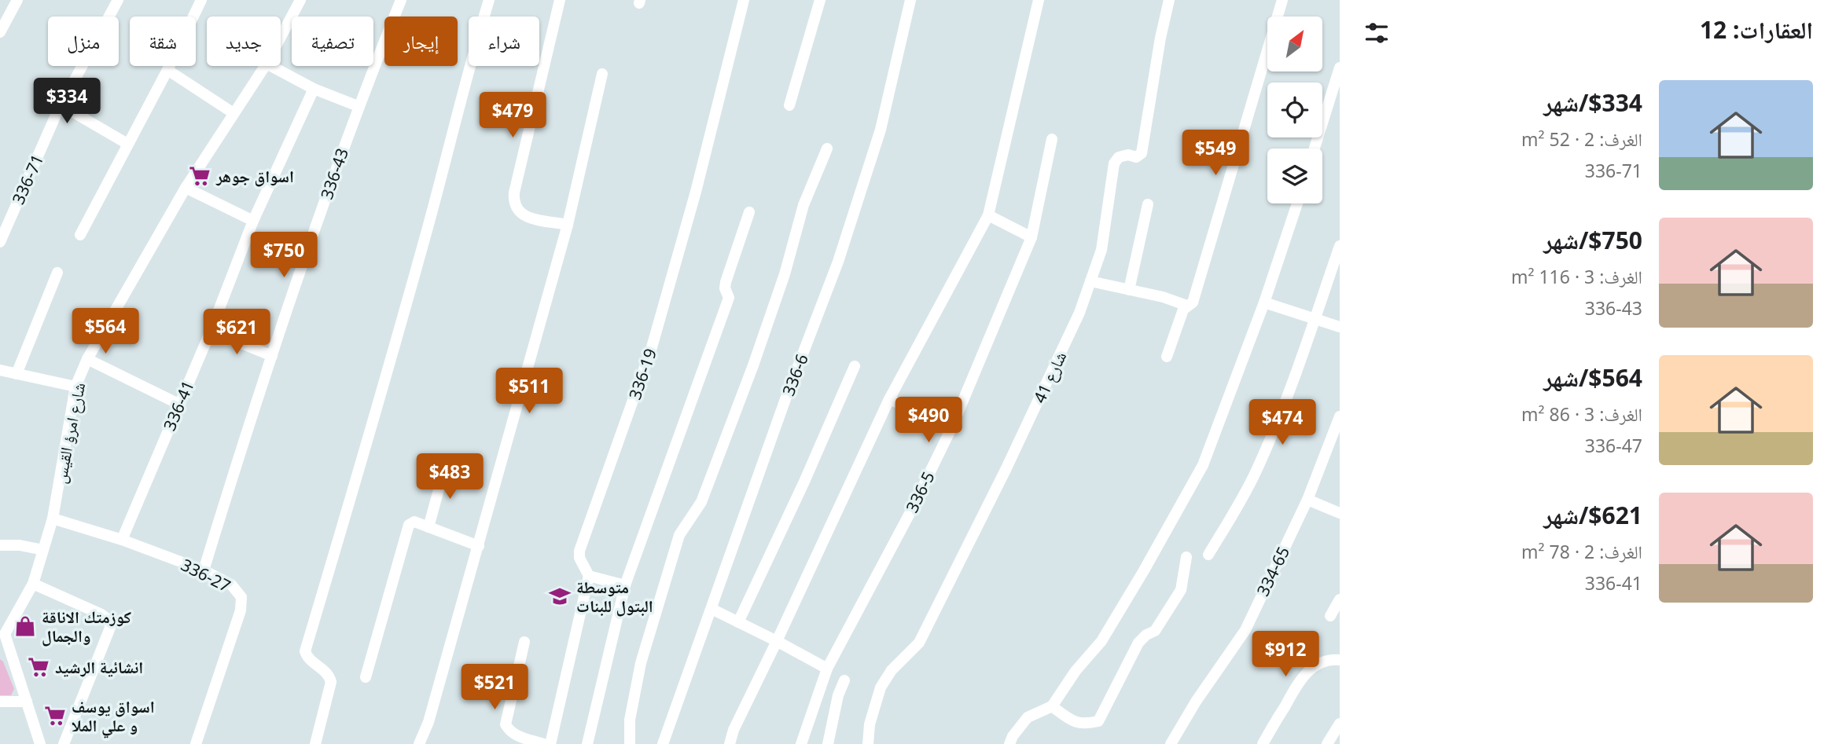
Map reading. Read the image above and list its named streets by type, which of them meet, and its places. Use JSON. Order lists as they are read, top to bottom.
{
  "streets": {
    "street": [
      "336-43",
      "336-71",
      "336-19",
      "336-6",
      "شارع 41",
      "336-41",
      "شارع امرؤ القيس",
      "336-5",
      "334-65",
      "336-27"
    ]
  },
  "crossings": [
    ["336-43", "336-27"],
    ["336-41", "336-27"],
    ["شارع امرؤ القيس", "336-27"]
  ],
  "places": {
    "supermarket": ["اسواق جوهر", "انشائية الرشيد", "اسواق يوسف و علي الملا"],
    "school or university": ["متوسطة البتول للبنات"],
    "shop": ["كوزمتك الاناقة والجمال"]
  },
  "north": "top right",
  "page": {
    "heading": "العقارات: 12",
    "chip": [
      "شراء",
      "إيجار",
      "تصفية",
      "جديد",
      "شقة",
      "منزل"
    ],
    "list": [
      {
        "name": "$334/شهر",
        "note": "الغرف: 2 · 52 m² · 336-71"
      },
      {
        "name": "$750/شهر",
        "note": "الغرف: 3 · 116 m² · 336-43"
      },
      {
        "name": "$564/شهر",
        "note": "الغرف: 3 · 86 m² · 336-47"
      },
      {
        "name": "$621/شهر",
        "note": "الغرف: 2 · 78 m² · 336-41"
      }
    ],
    "price": [
      "$334",
      "$479",
      "$549",
      "$750",
      "$564",
      "$621",
      "$511",
      "$490",
      "$474",
      "$483",
      "$912",
      "$521"
    ]
  }
}
